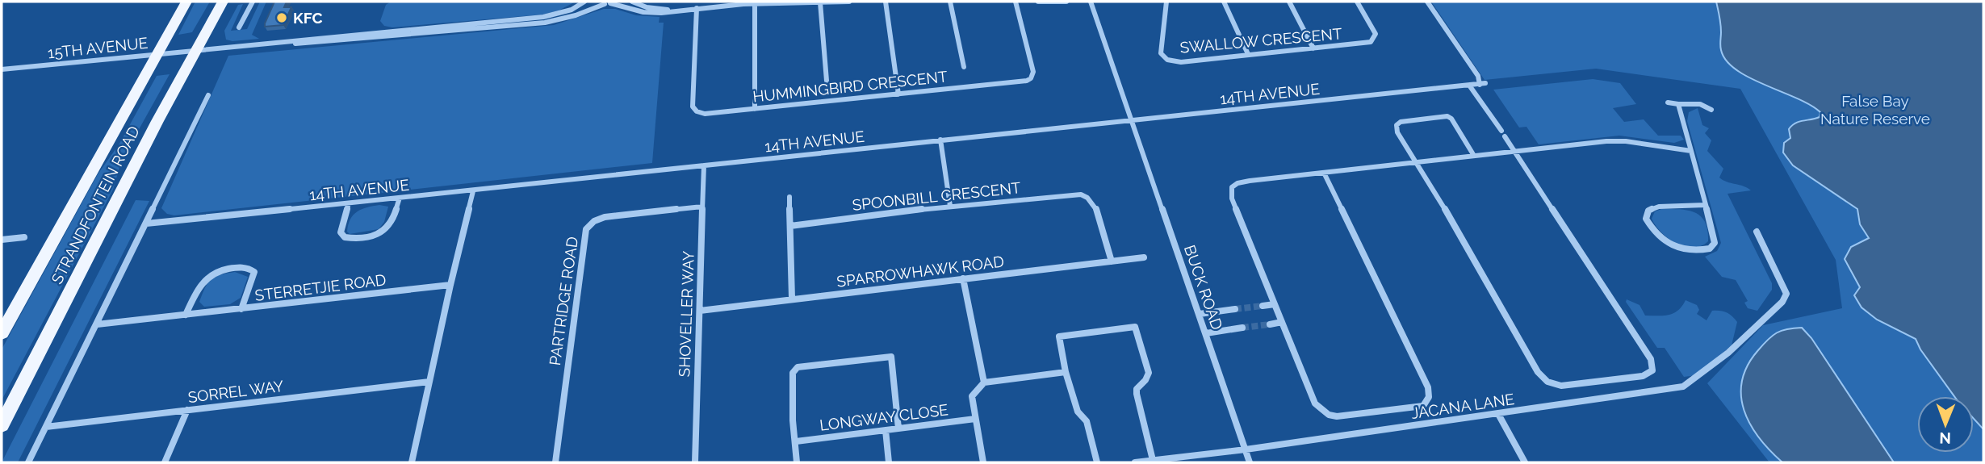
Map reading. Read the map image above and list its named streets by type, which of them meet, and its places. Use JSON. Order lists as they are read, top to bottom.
{
  "streets": {
    "main road": ["STRANDFONTEIN ROAD"],
    "street": [
      "SWALLOW CRESCENT",
      "15TH AVENUE",
      "HUMMINGBIRD CRESCENT",
      "14TH AVENUE",
      "SPOONBILL CRESCENT",
      "SPARROWHAWK ROAD",
      "STERRETJIE ROAD",
      "BUCK ROAD",
      "PARTRIDGE ROAD",
      "SHOVELLER WAY",
      "SORREL WAY",
      "JACANA LANE",
      "LONGWAY CLOSE"
    ]
  },
  "crossings": [
    ["15TH AVENUE", "STRANDFONTEIN ROAD"],
    ["14TH AVENUE", "BUCK ROAD"],
    ["14TH AVENUE", "SHOVELLER WAY"],
    ["SPOONBILL CRESCENT", "SPARROWHAWK ROAD"],
    ["SPARROWHAWK ROAD", "SHOVELLER WAY"],
    ["BUCK ROAD", "JACANA LANE"],
    ["PARTRIDGE ROAD", "SHOVELLER WAY"]
  ],
  "parks": ["False Bay Nature Reserve"],
  "places": ["KFC"],
  "north": "bottom"
}
